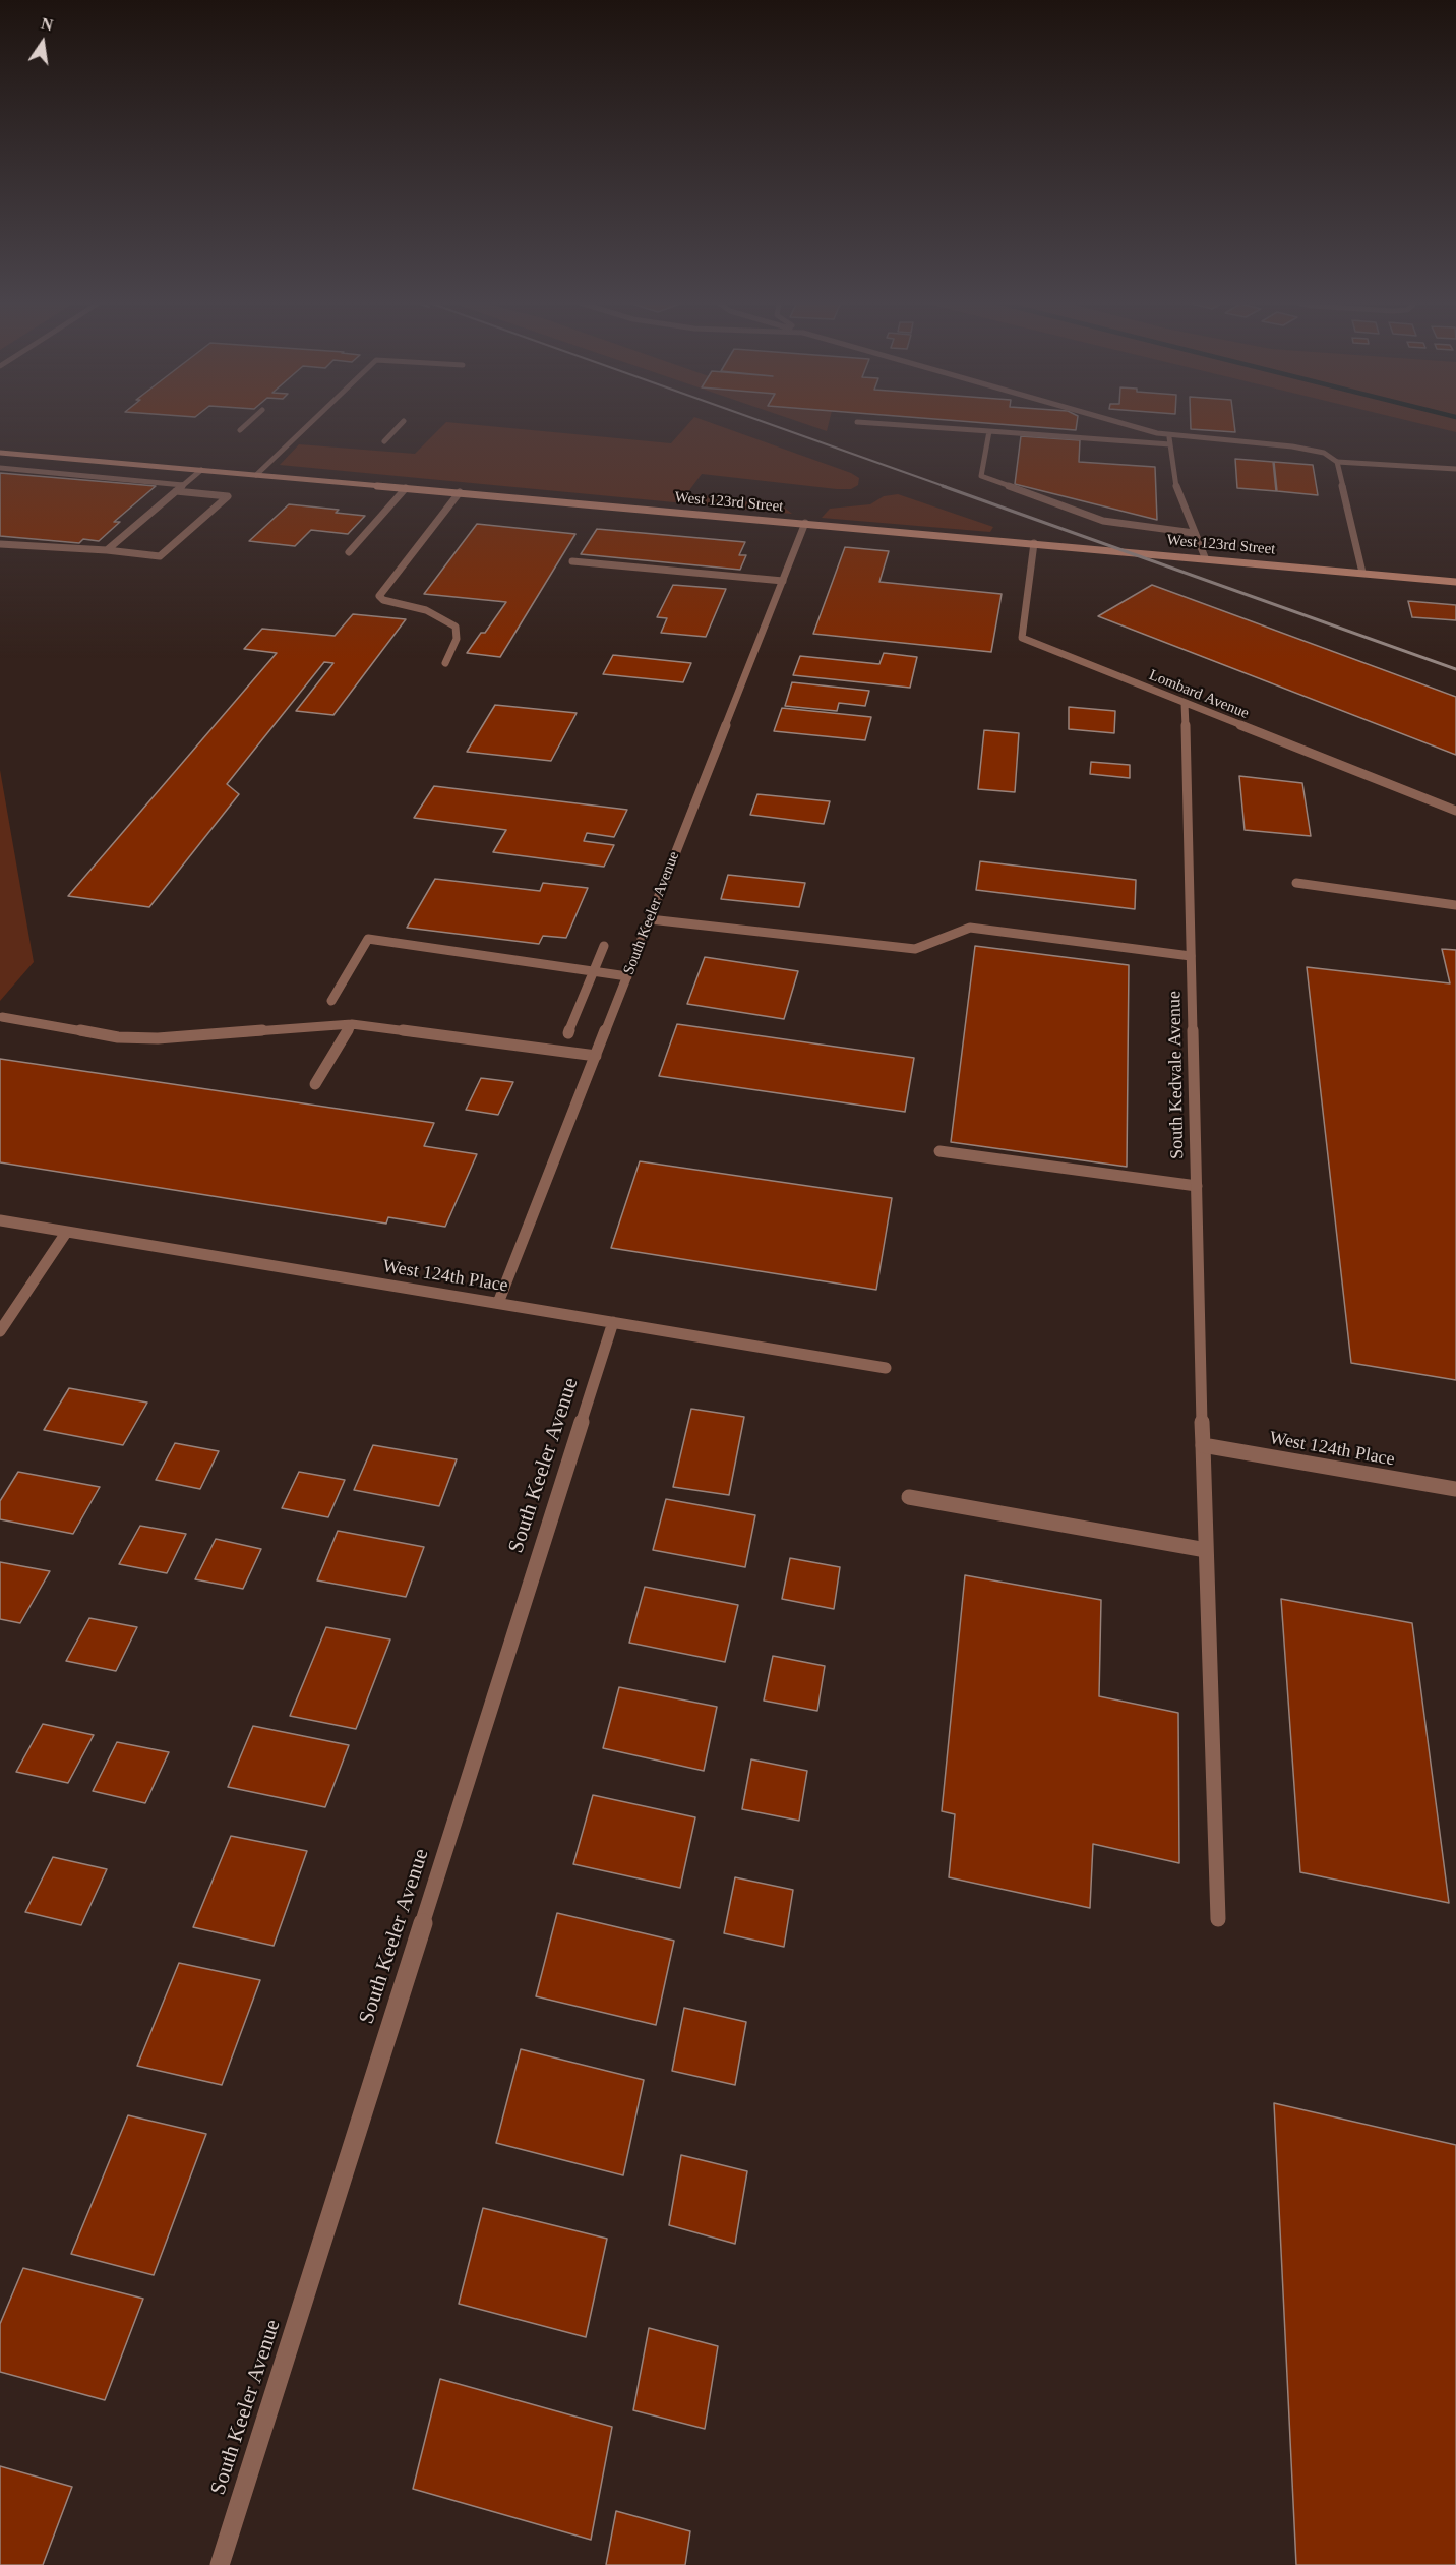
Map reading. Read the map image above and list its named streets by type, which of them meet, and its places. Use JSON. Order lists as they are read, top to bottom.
{
  "streets": {
    "street": [
      "West 123rd Street",
      "Lombard Avenue",
      "South Keeler Avenue",
      "South Kedvale Avenue",
      "West 124th Place"
    ]
  },
  "crossings": [
    ["West 123rd Street", "Lombard Avenue"],
    ["West 123rd Street", "South Keeler Avenue"],
    ["Lombard Avenue", "South Kedvale Avenue"],
    ["South Keeler Avenue", "West 124th Place"],
    ["South Kedvale Avenue", "West 124th Place"]
  ],
  "north": "top"
}
